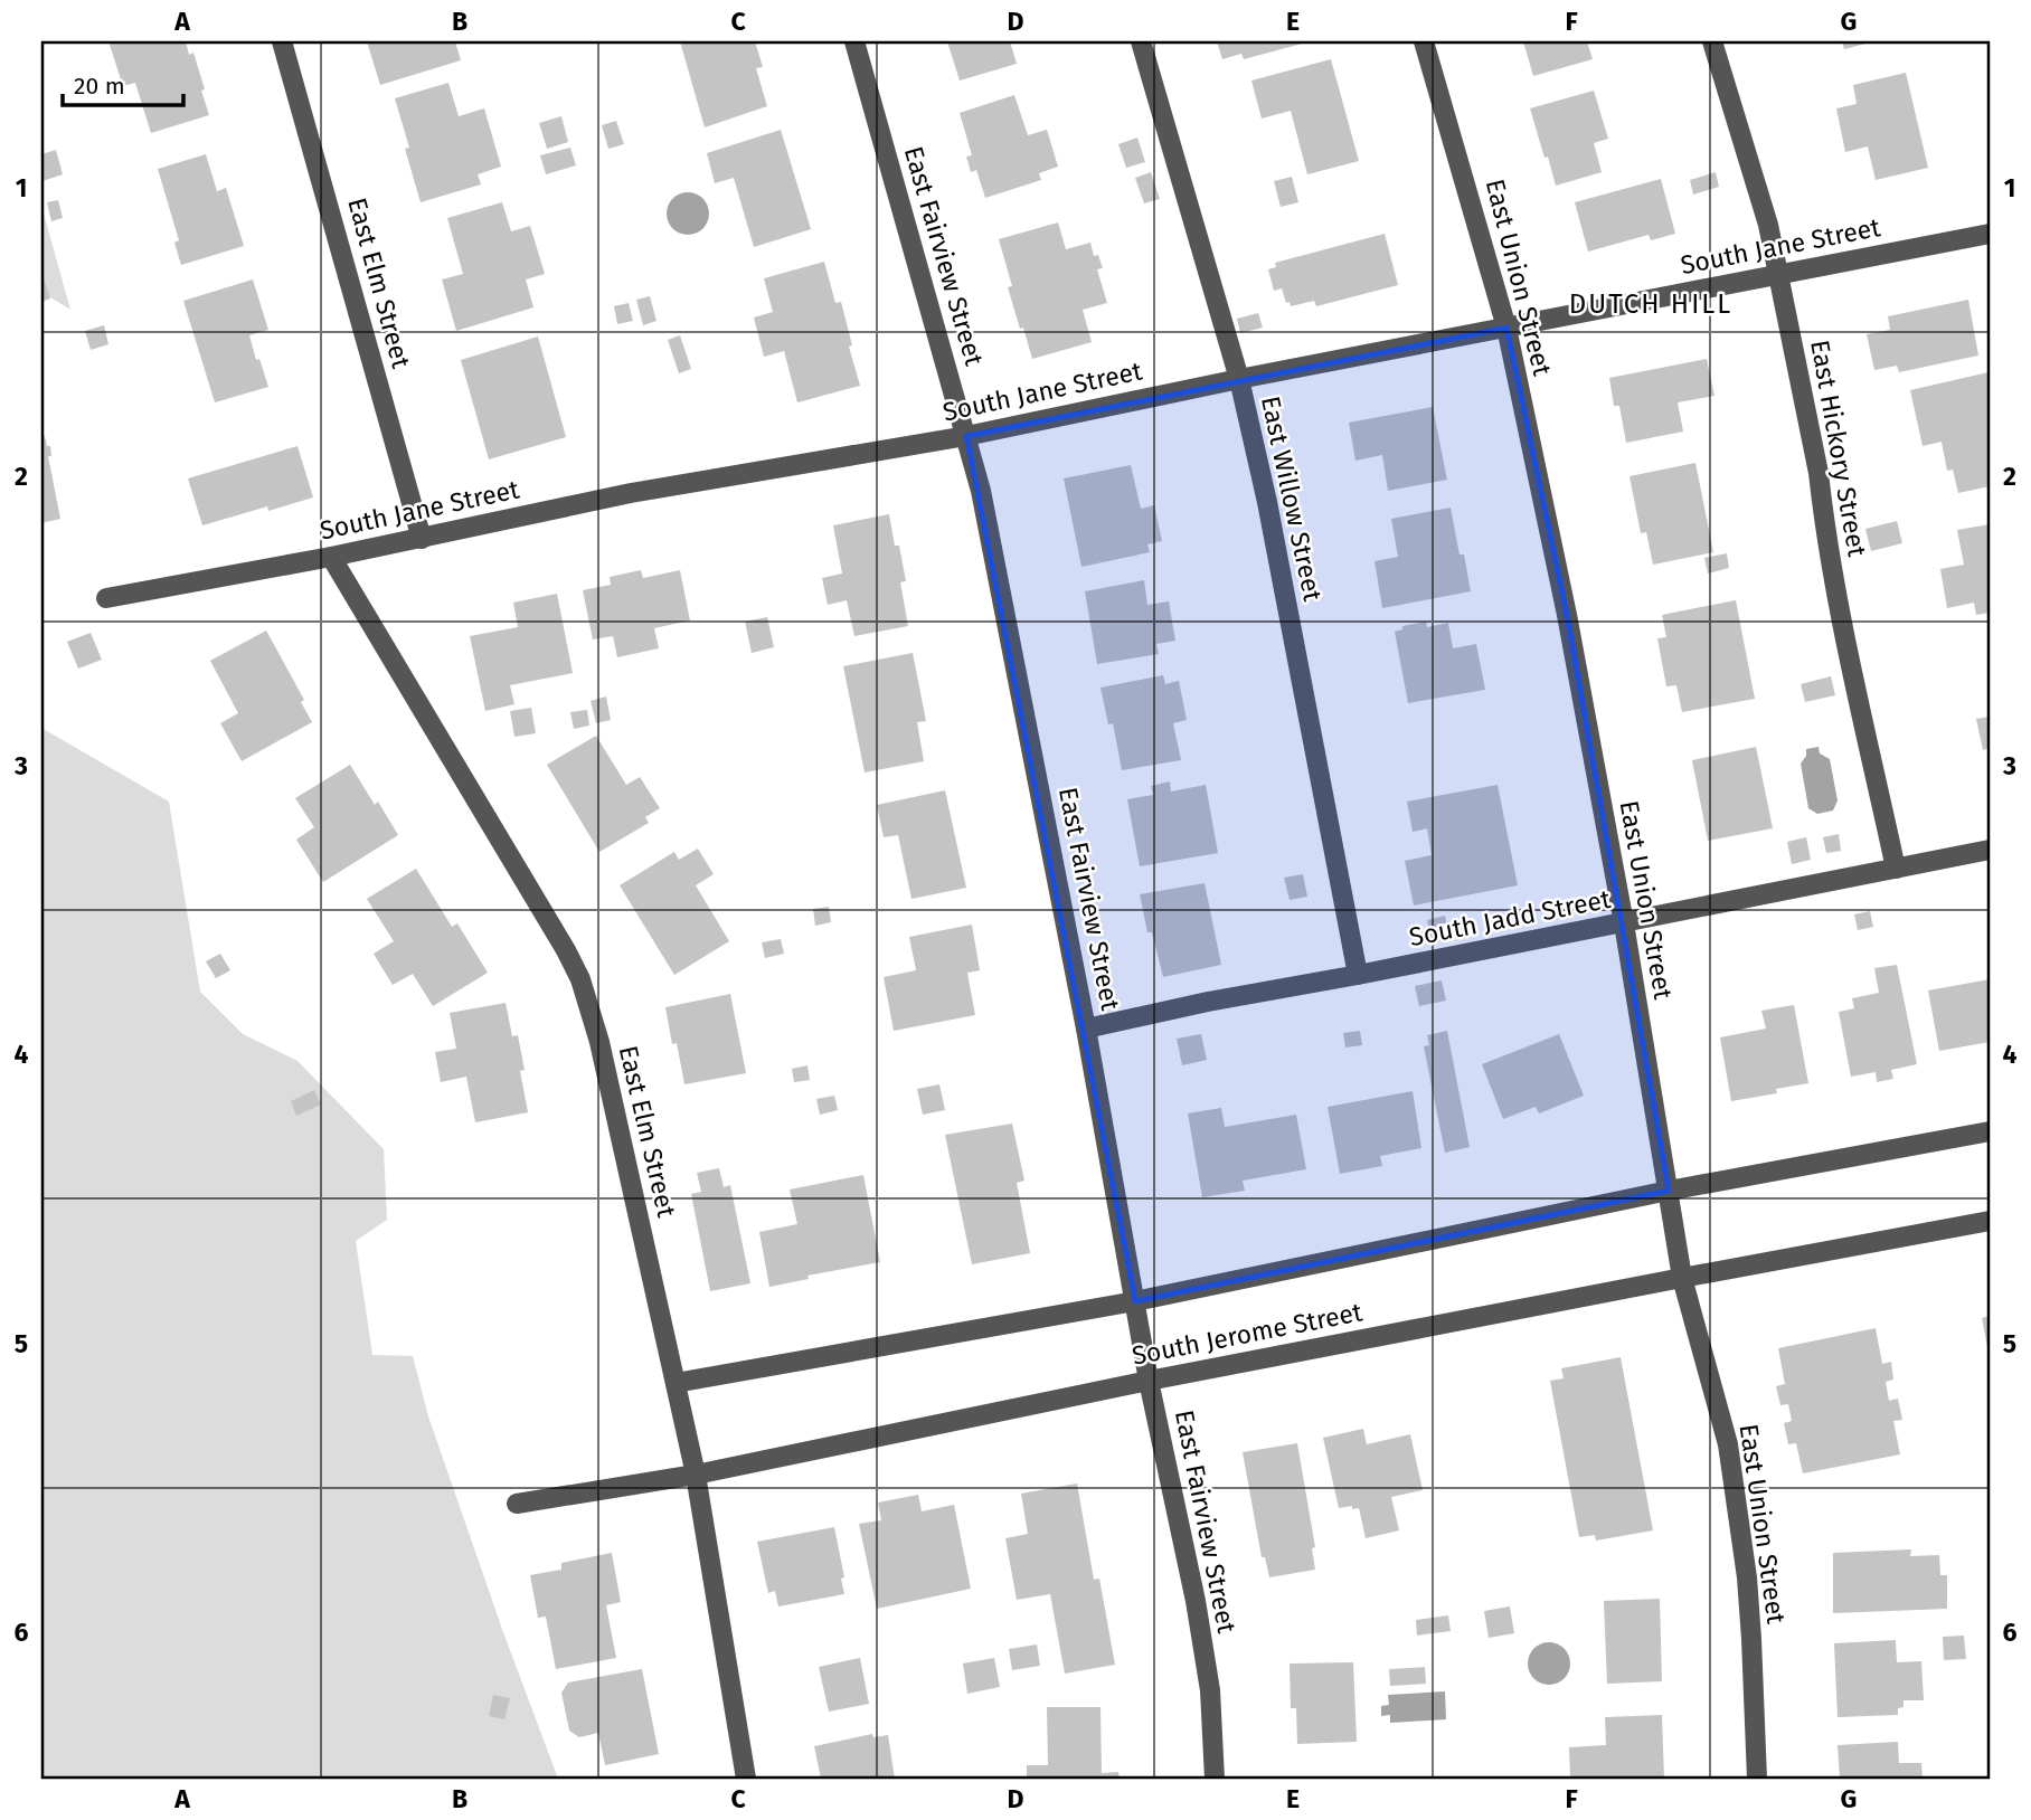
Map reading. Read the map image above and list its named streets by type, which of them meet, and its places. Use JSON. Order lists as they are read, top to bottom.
{
  "streets": {
    "street": [
      "South Jane Street",
      "East Fairview Street",
      "East Union Street",
      "East Elm Street",
      "East Hickory Street",
      "East Willow Street",
      "South Jadd Street",
      "South Jerome Street"
    ]
  },
  "crossings": [
    ["South Jane Street", "East Fairview Street"],
    ["South Jane Street", "East Union Street"],
    ["South Jane Street", "East Elm Street"],
    ["South Jane Street", "East Hickory Street"],
    ["South Jane Street", "East Willow Street"],
    ["East Fairview Street", "South Jadd Street"],
    ["East Fairview Street", "South Jerome Street"],
    ["East Union Street", "South Jadd Street"],
    ["East Union Street", "South Jerome Street"],
    ["East Elm Street", "South Jerome Street"],
    ["East Hickory Street", "South Jadd Street"],
    ["East Willow Street", "South Jadd Street"]
  ],
  "districts": ["DUTCH HILL"],
  "scale_bar": "20 m",
  "grid": {
    "columns": [
      "A",
      "B",
      "C",
      "D",
      "E",
      "F",
      "G"
    ],
    "rows": [
      "1",
      "2",
      "3",
      "4",
      "5",
      "6"
    ]
  }
}
